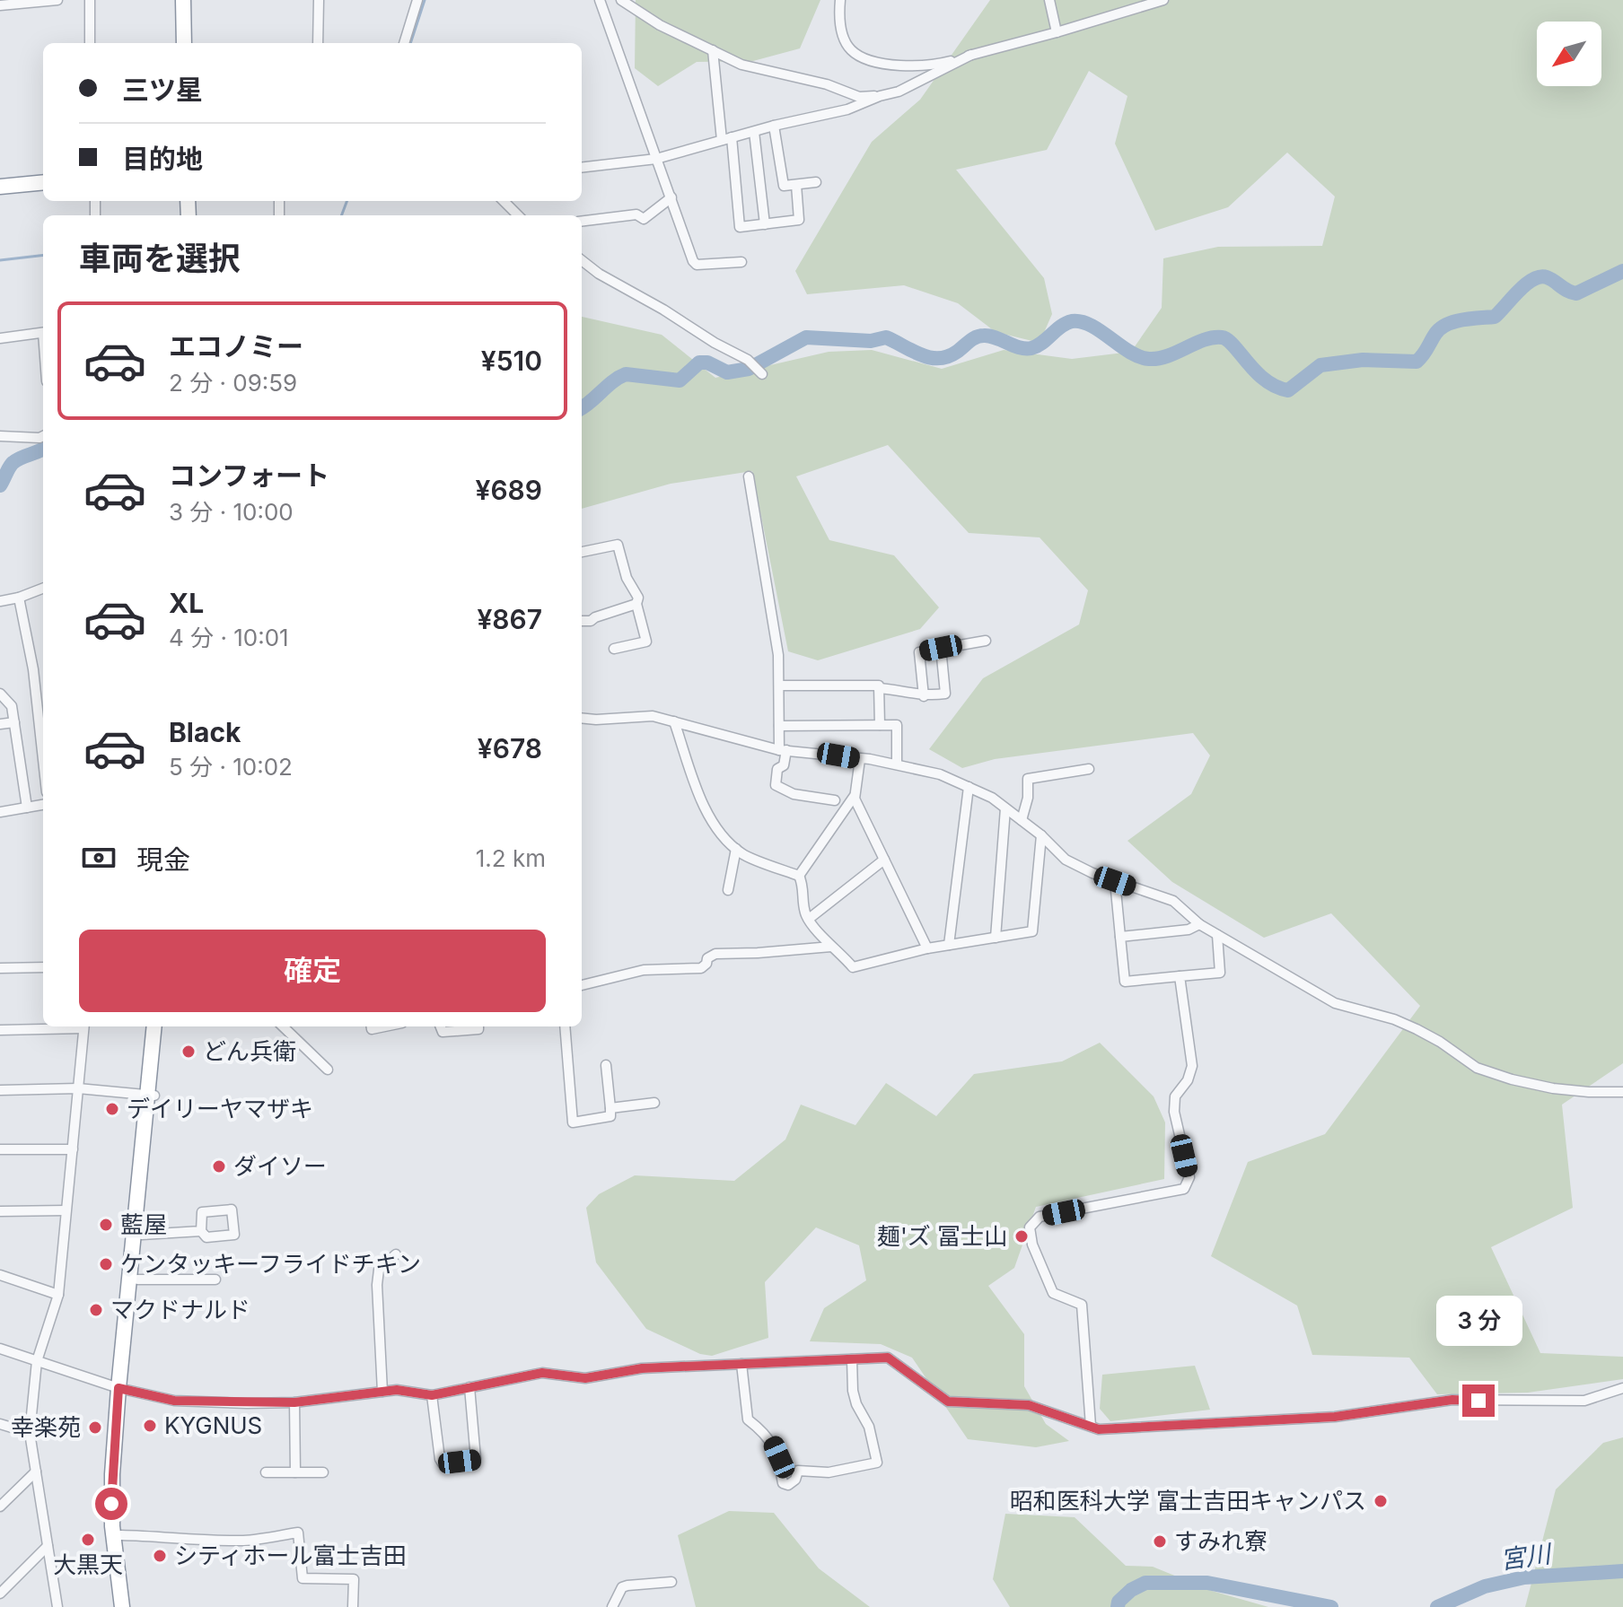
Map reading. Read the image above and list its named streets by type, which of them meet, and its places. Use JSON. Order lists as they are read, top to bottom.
{
  "water": ["宮川"],
  "places": [
    "どん兵衛",
    "デイリーヤマザキ",
    "ダイソー",
    "藍屋",
    "麺'ズ 冨士山",
    "ケンタッキーフライドチキン",
    "マクドナルド",
    "KYGNUS",
    "幸楽苑",
    "昭和医科大学 富士吉田キャンパス",
    "大黒天",
    "すみれ寮",
    "シティホール富士吉田"
  ],
  "north": "bottom left",
  "page": {
    "banner": ["三ツ星", "目的地"],
    "heading": "車両を選択",
    "list": [
      {
        "name": "エコノミー",
        "note": "2 分 · 09:59",
        "value": "¥510"
      },
      {
        "name": "コンフォート",
        "note": "3 分 · 10:00",
        "value": "¥689"
      },
      {
        "name": "XL",
        "note": "4 分 · 10:01",
        "value": "¥867"
      },
      {
        "name": "Black",
        "note": "5 分 · 10:02",
        "value": "¥678"
      }
    ],
    "pay": ["現金", "1.2 km"],
    "buttons": "確定",
    "bubble": "3 分"
  }
}
